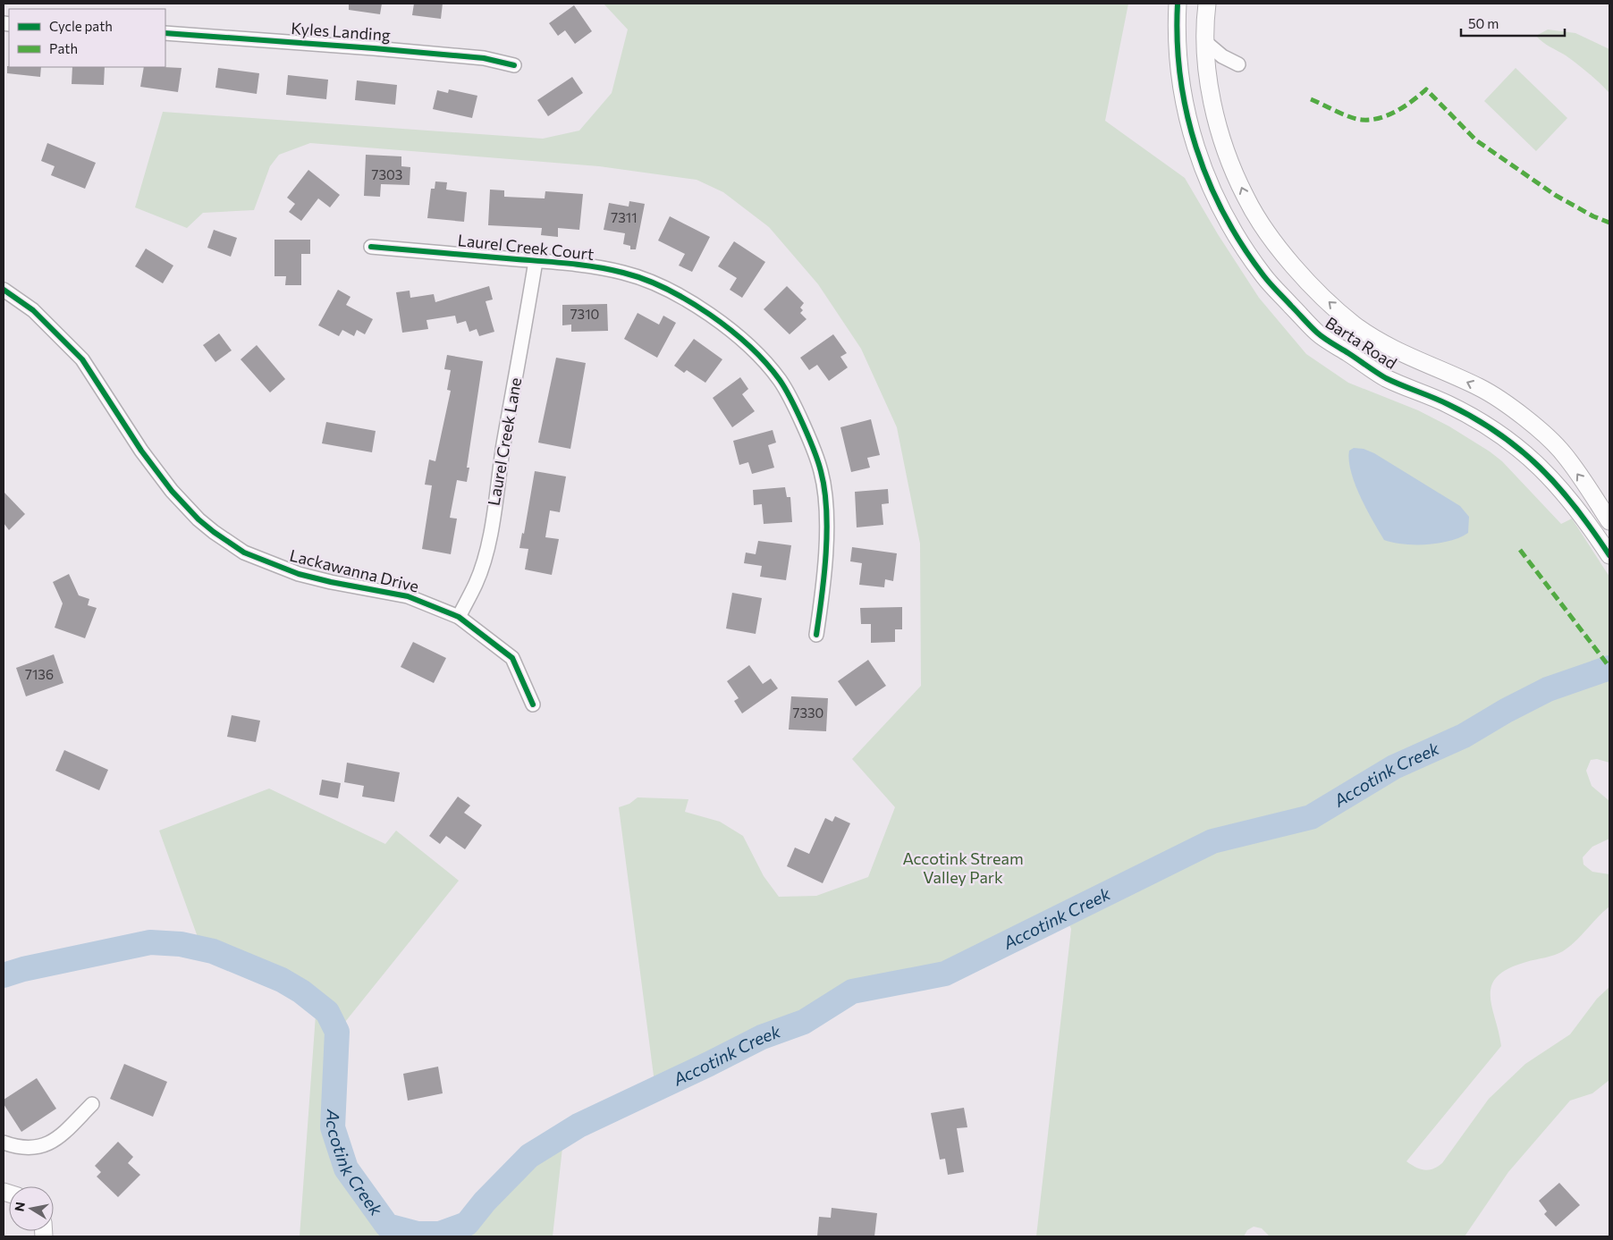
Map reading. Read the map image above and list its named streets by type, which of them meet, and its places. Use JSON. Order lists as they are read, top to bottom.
{
  "streets": {
    "street": [
      "Kyles Landing",
      "Laurel Creek Court",
      "Barta Road",
      "Laurel Creek Lane",
      "Lackawanna Drive"
    ]
  },
  "crossings": [
    ["Laurel Creek Court", "Laurel Creek Lane"],
    ["Laurel Creek Lane", "Lackawanna Drive"]
  ],
  "water": ["Accotink Creek"],
  "parks": ["Accotink Stream Valley Park"],
  "house_numbers": [
    "7303",
    "7311",
    "7310",
    "7136",
    "7330"
  ],
  "legend": ["Cycle path", "Path"],
  "scale_bar": "50 m",
  "north": "left"
}
